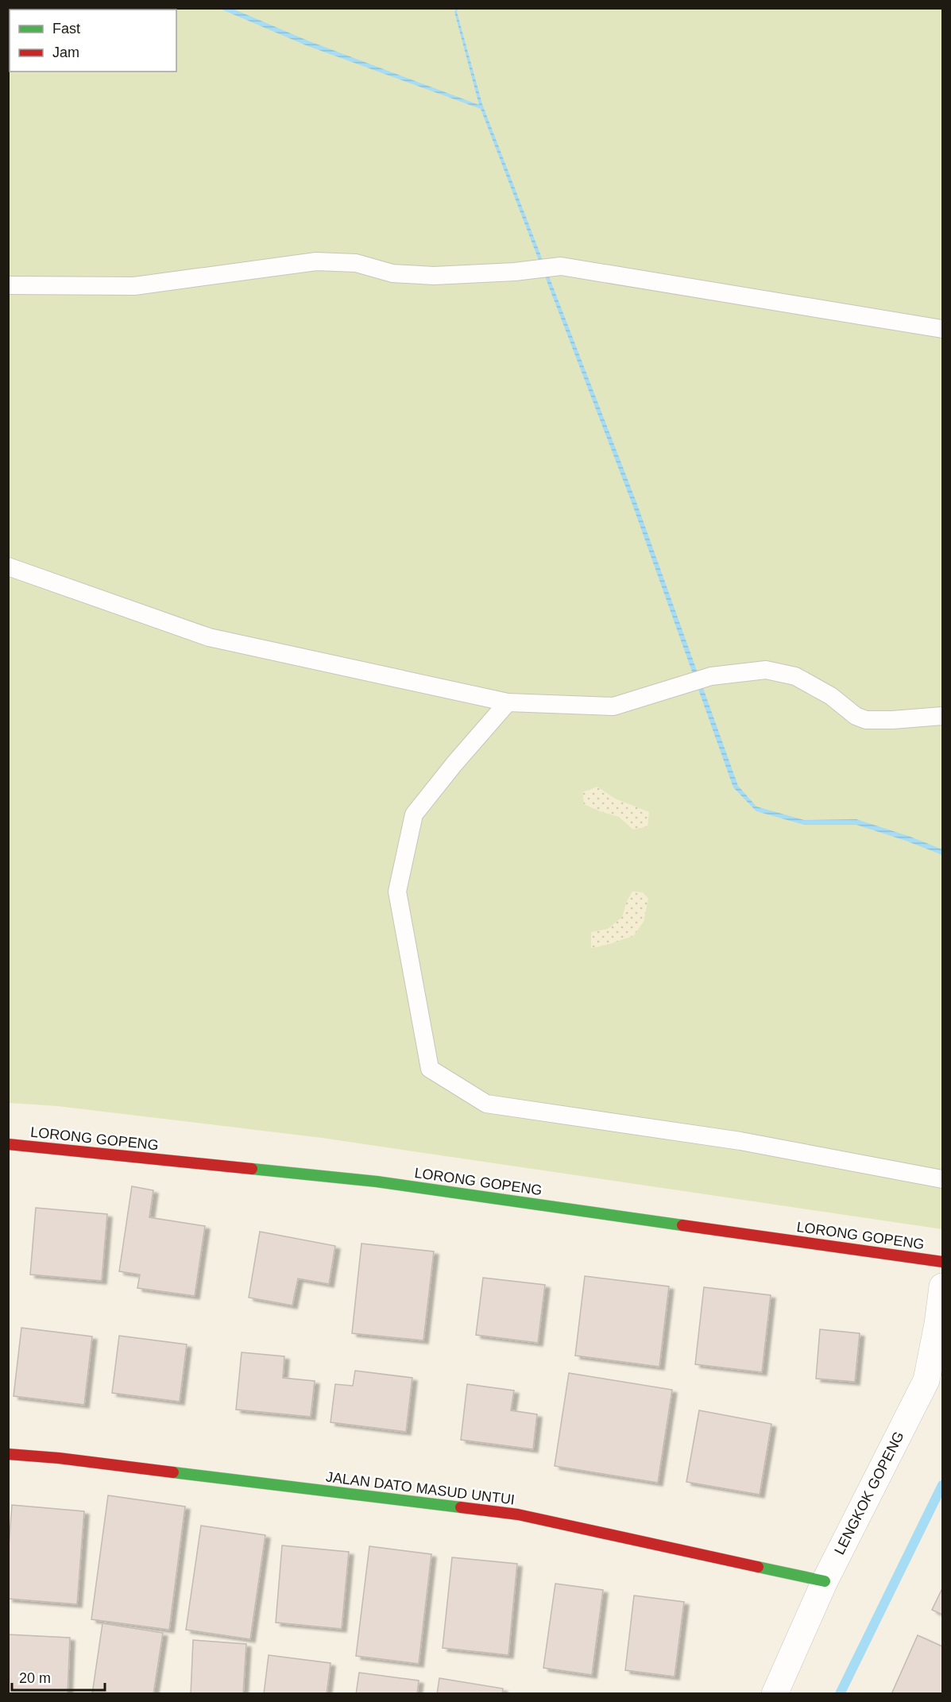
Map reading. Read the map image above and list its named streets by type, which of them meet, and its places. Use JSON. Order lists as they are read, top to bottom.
{
  "streets": {
    "street": ["LORONG GOPENG", "JALAN DATO MASUD UNTUI", "LENGKOK GOPENG"]
  },
  "crossings": [
    ["JALAN DATO MASUD UNTUI", "LENGKOK GOPENG"]
  ],
  "legend": ["Fast", "Jam"],
  "scale_bar": "20 m"
}
